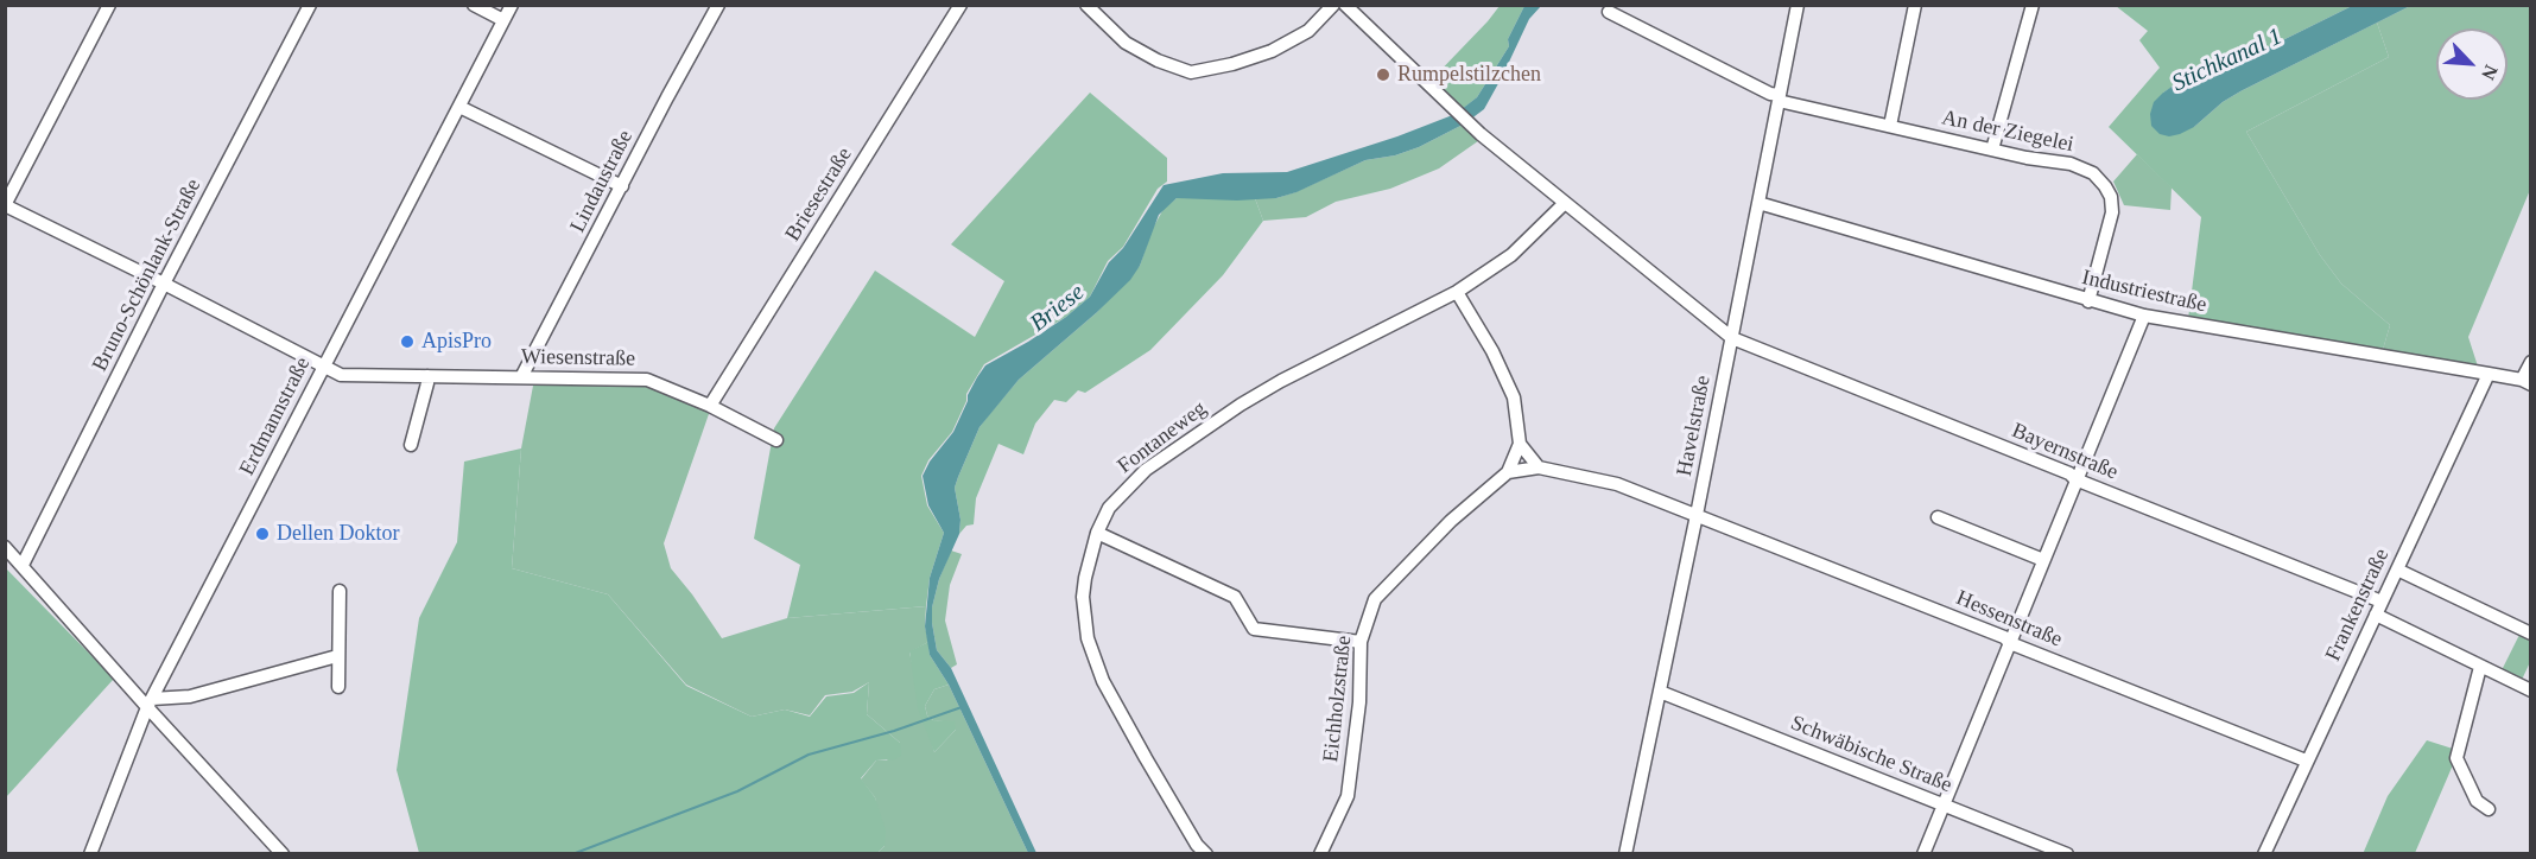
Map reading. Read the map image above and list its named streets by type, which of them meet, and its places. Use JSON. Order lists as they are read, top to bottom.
{
  "streets": {
    "street": [
      "An der Ziegelei",
      "Lindaustraße",
      "Briesestraße",
      "Bruno-Schönlank-Straße",
      "Industriestraße",
      "Wiesenstraße",
      "Erdmannstraße",
      "Havelstraße",
      "Fontaneweg",
      "Bayernstraße",
      "Frankenstraße",
      "Hessenstraße",
      "Eichholzstraße",
      "Schwäbische Straße"
    ]
  },
  "crossings": [
    ["An der Ziegelei", "Industriestraße"],
    ["An der Ziegelei", "Havelstraße"],
    ["Lindaustraße", "Wiesenstraße"],
    ["Briesestraße", "Wiesenstraße"],
    ["Bruno-Schönlank-Straße", "Wiesenstraße"],
    ["Industriestraße", "Havelstraße"],
    ["Industriestraße", "Frankenstraße"],
    ["Wiesenstraße", "Erdmannstraße"],
    ["Havelstraße", "Bayernstraße"],
    ["Havelstraße", "Hessenstraße"],
    ["Havelstraße", "Schwäbische Straße"],
    ["Fontaneweg", "Bayernstraße"],
    ["Fontaneweg", "Eichholzstraße"],
    ["Bayernstraße", "Frankenstraße"],
    ["Frankenstraße", "Hessenstraße"]
  ],
  "water": ["Stichkanal 1", "Briese"],
  "places": ["Rumpelstilzchen", "ApisPro", "Dellen Doktor"],
  "north": "bottom right"
}
